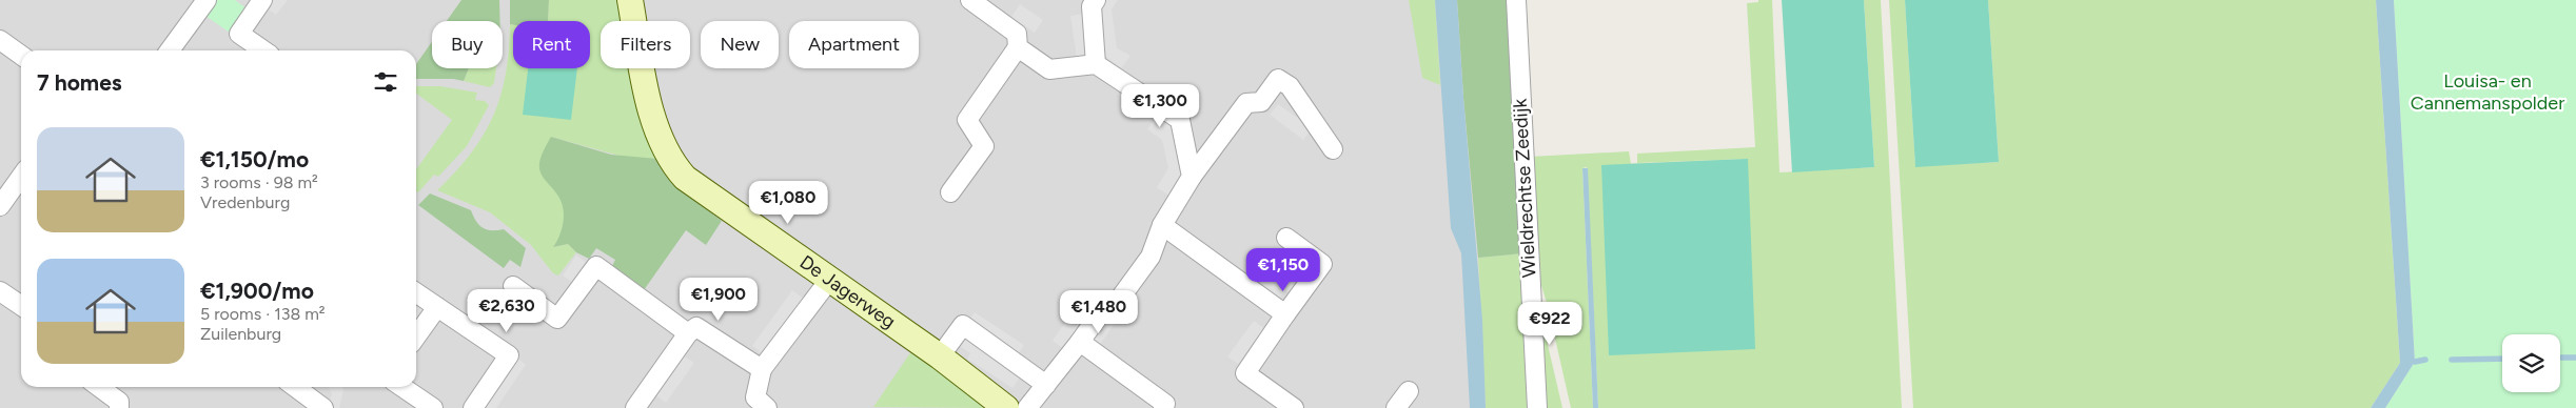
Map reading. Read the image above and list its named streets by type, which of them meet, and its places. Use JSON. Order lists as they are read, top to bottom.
{
  "streets": {
    "street": ["Wieldrechtse Zeedijk", "De Jagerweg"]
  },
  "parks": ["Louisa- en Cannemanspolder"],
  "page": {
    "chip": [
      "Buy",
      "Rent",
      "Filters",
      "New",
      "Apartment"
    ],
    "heading": "7 homes",
    "price": [
      "€1,300",
      "€1,080",
      "€1,150",
      "€1,900",
      "€2,630",
      "€1,480",
      "€922"
    ],
    "list": [
      {
        "name": "€1,150/mo",
        "note": "3 rooms · 98 m² · Vredenburg"
      },
      {
        "name": "€1,900/mo",
        "note": "5 rooms · 138 m² · Zuilenburg"
      }
    ]
  }
}
